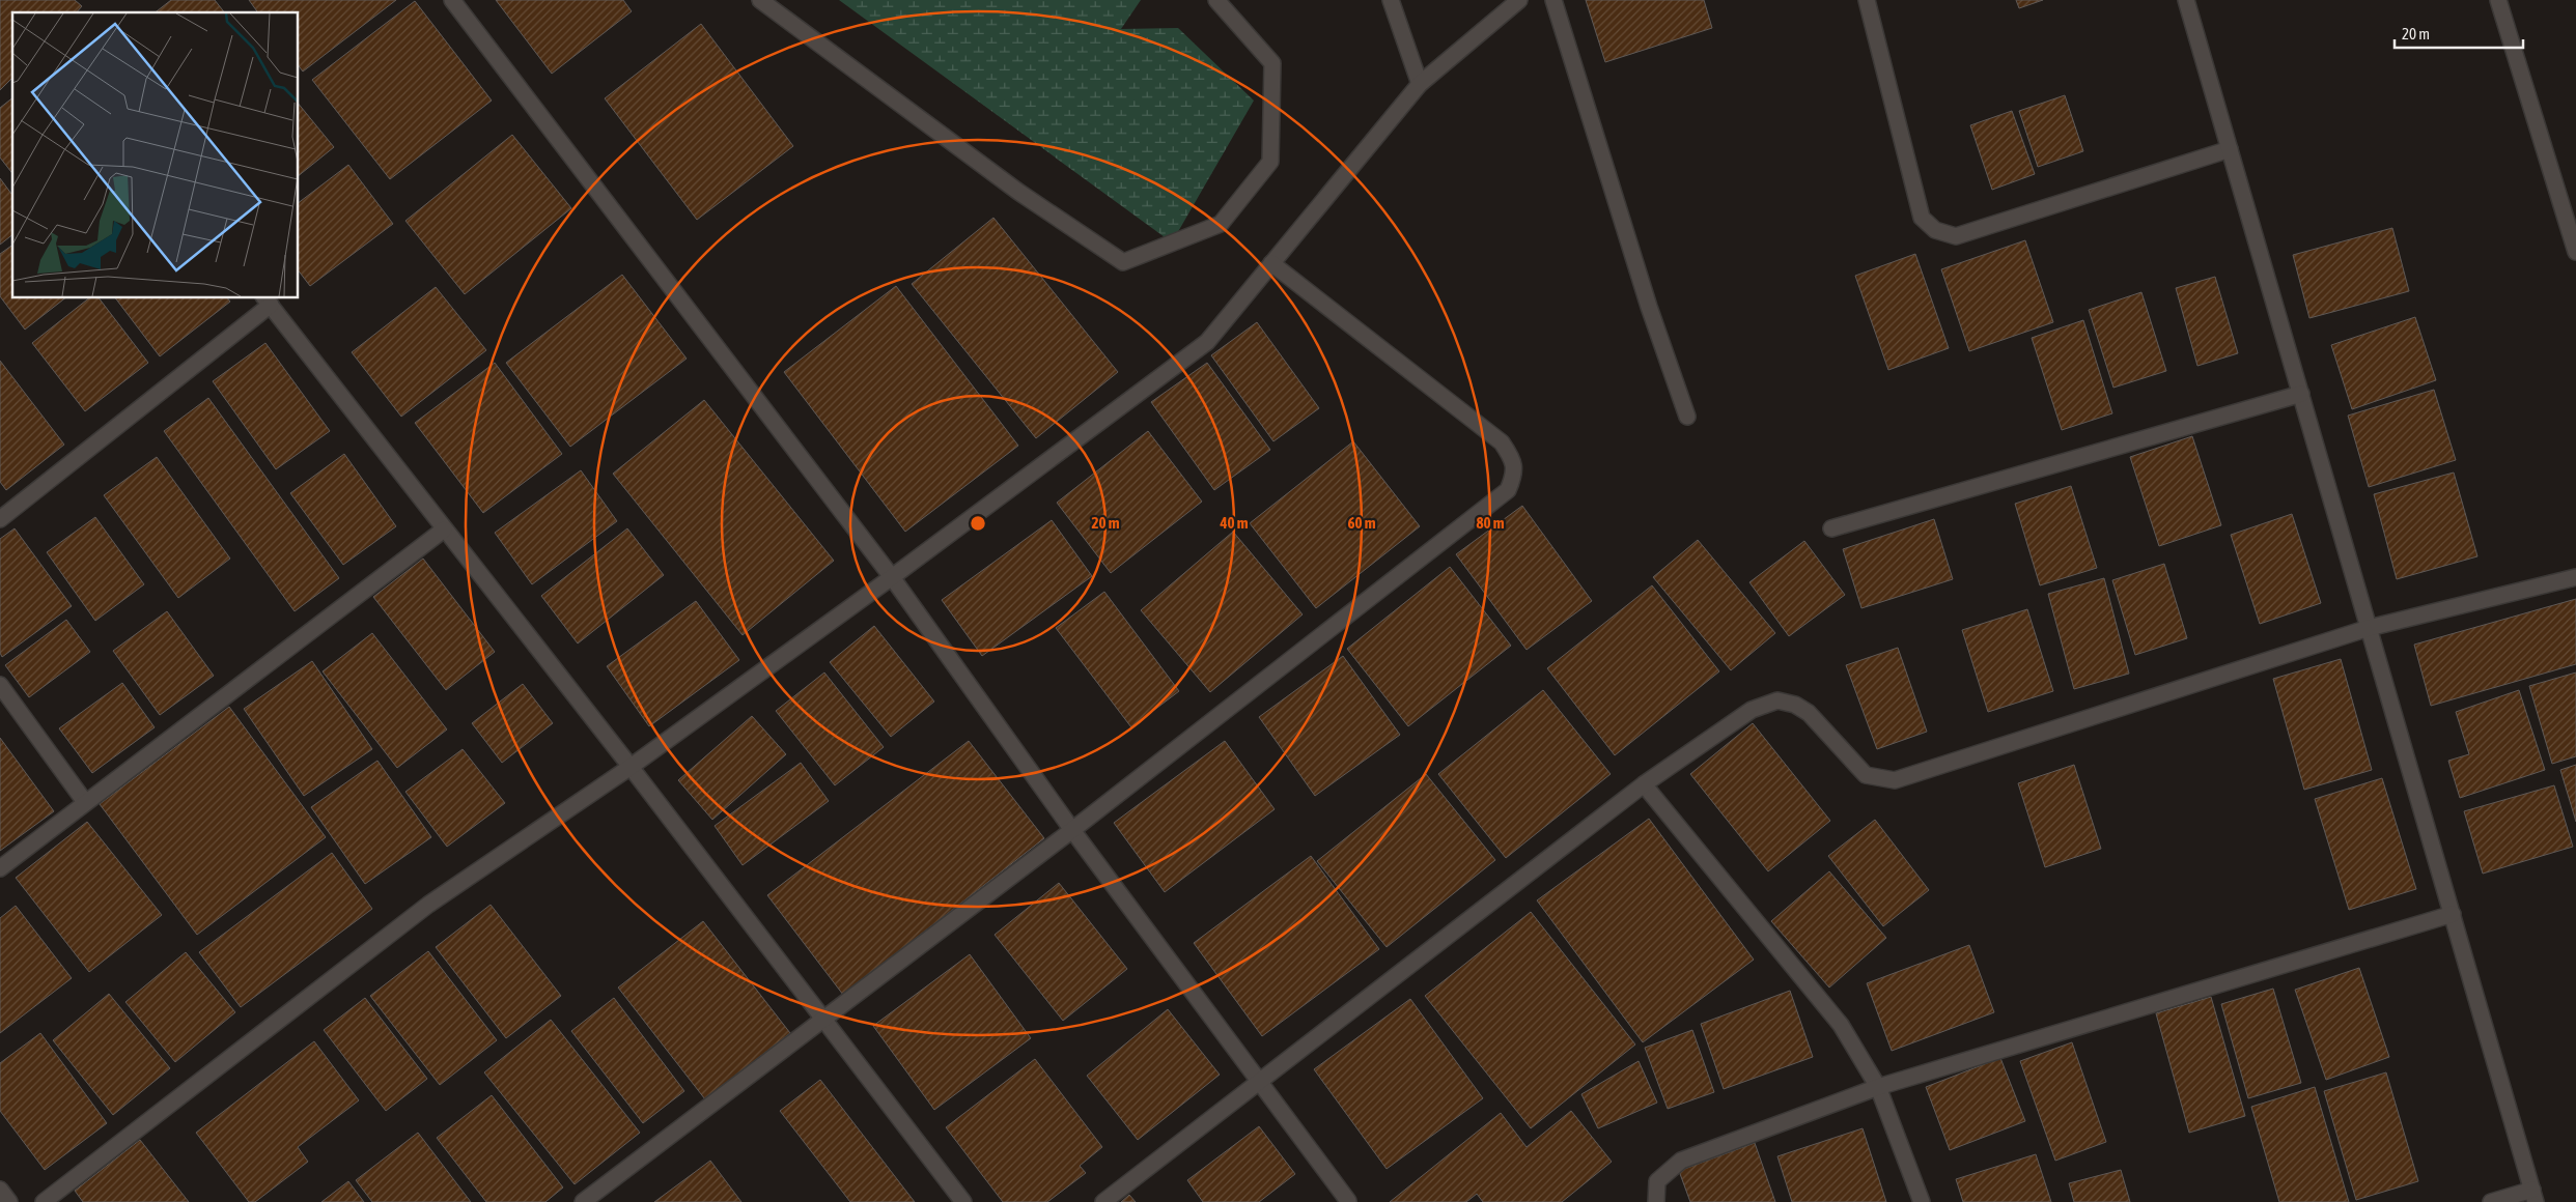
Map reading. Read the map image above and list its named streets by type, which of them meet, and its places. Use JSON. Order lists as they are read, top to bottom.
{
  "scale_bar": "20 m",
  "rings": [
    "20 m",
    "40 m",
    "60 m",
    "80 m"
  ]
}
